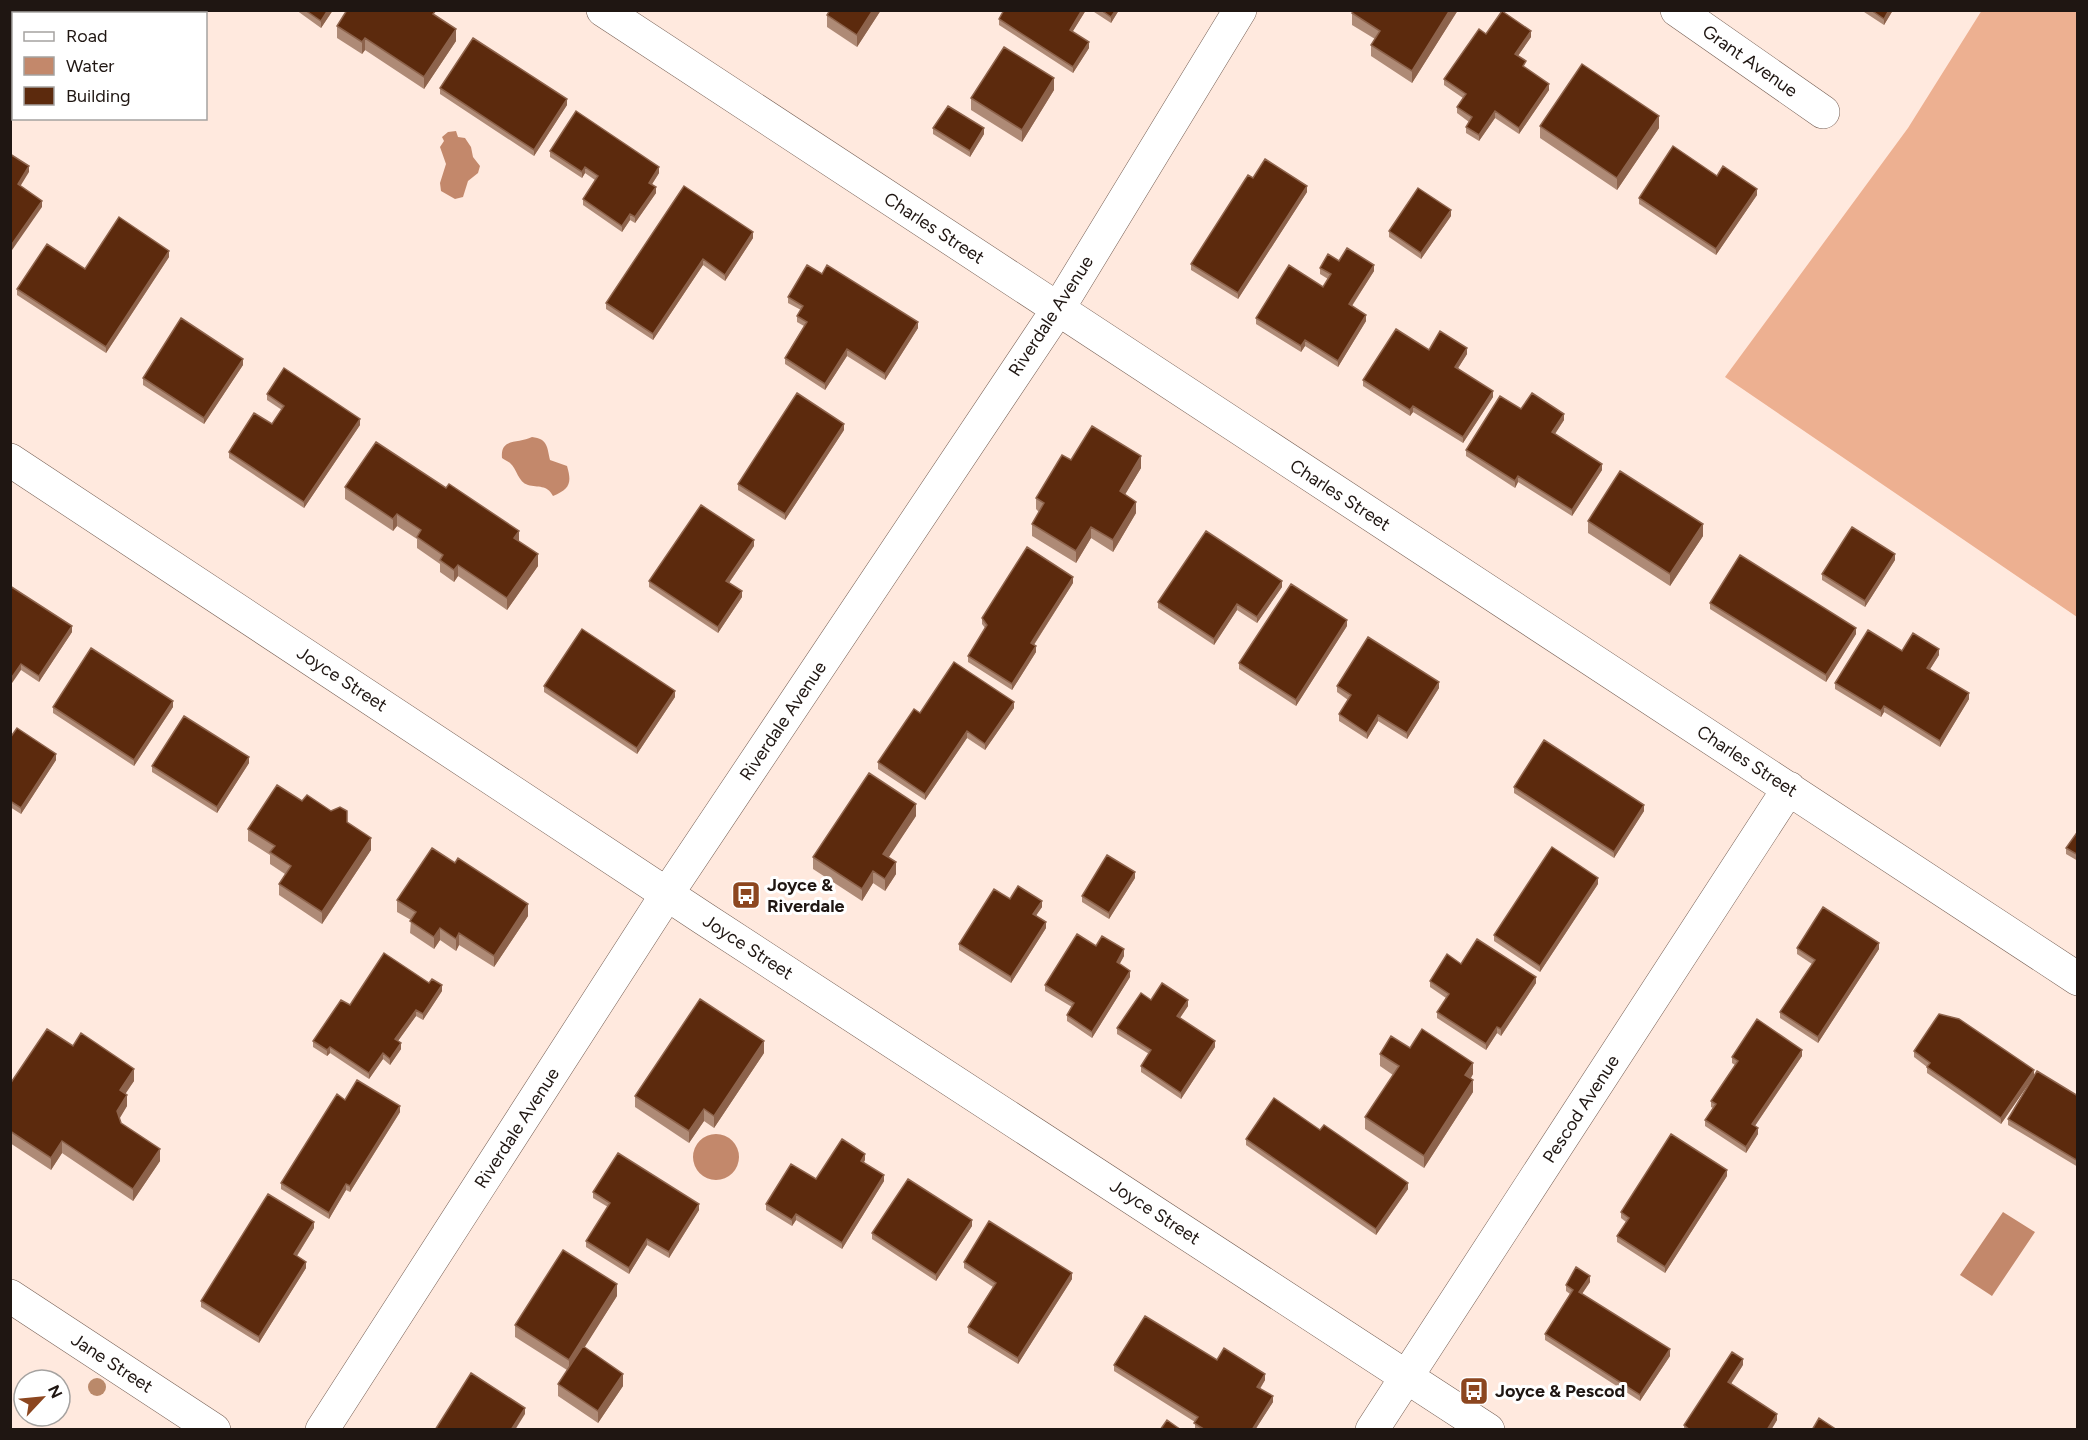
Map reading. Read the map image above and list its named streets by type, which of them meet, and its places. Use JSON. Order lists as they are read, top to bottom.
{
  "streets": {
    "street": [
      "Grant Avenue",
      "Charles Street",
      "Riverdale Avenue",
      "Joyce Street",
      "Pescod Avenue",
      "Jane Street"
    ]
  },
  "crossings": [
    ["Charles Street", "Riverdale Avenue"],
    ["Charles Street", "Pescod Avenue"],
    ["Riverdale Avenue", "Joyce Street"],
    ["Joyce Street", "Pescod Avenue"]
  ],
  "places": {
    "bus stop": ["Joyce & Riverdale", "Joyce & Pescod"]
  },
  "legend": ["Road", "Water", "Building"],
  "north": "top right"
}
